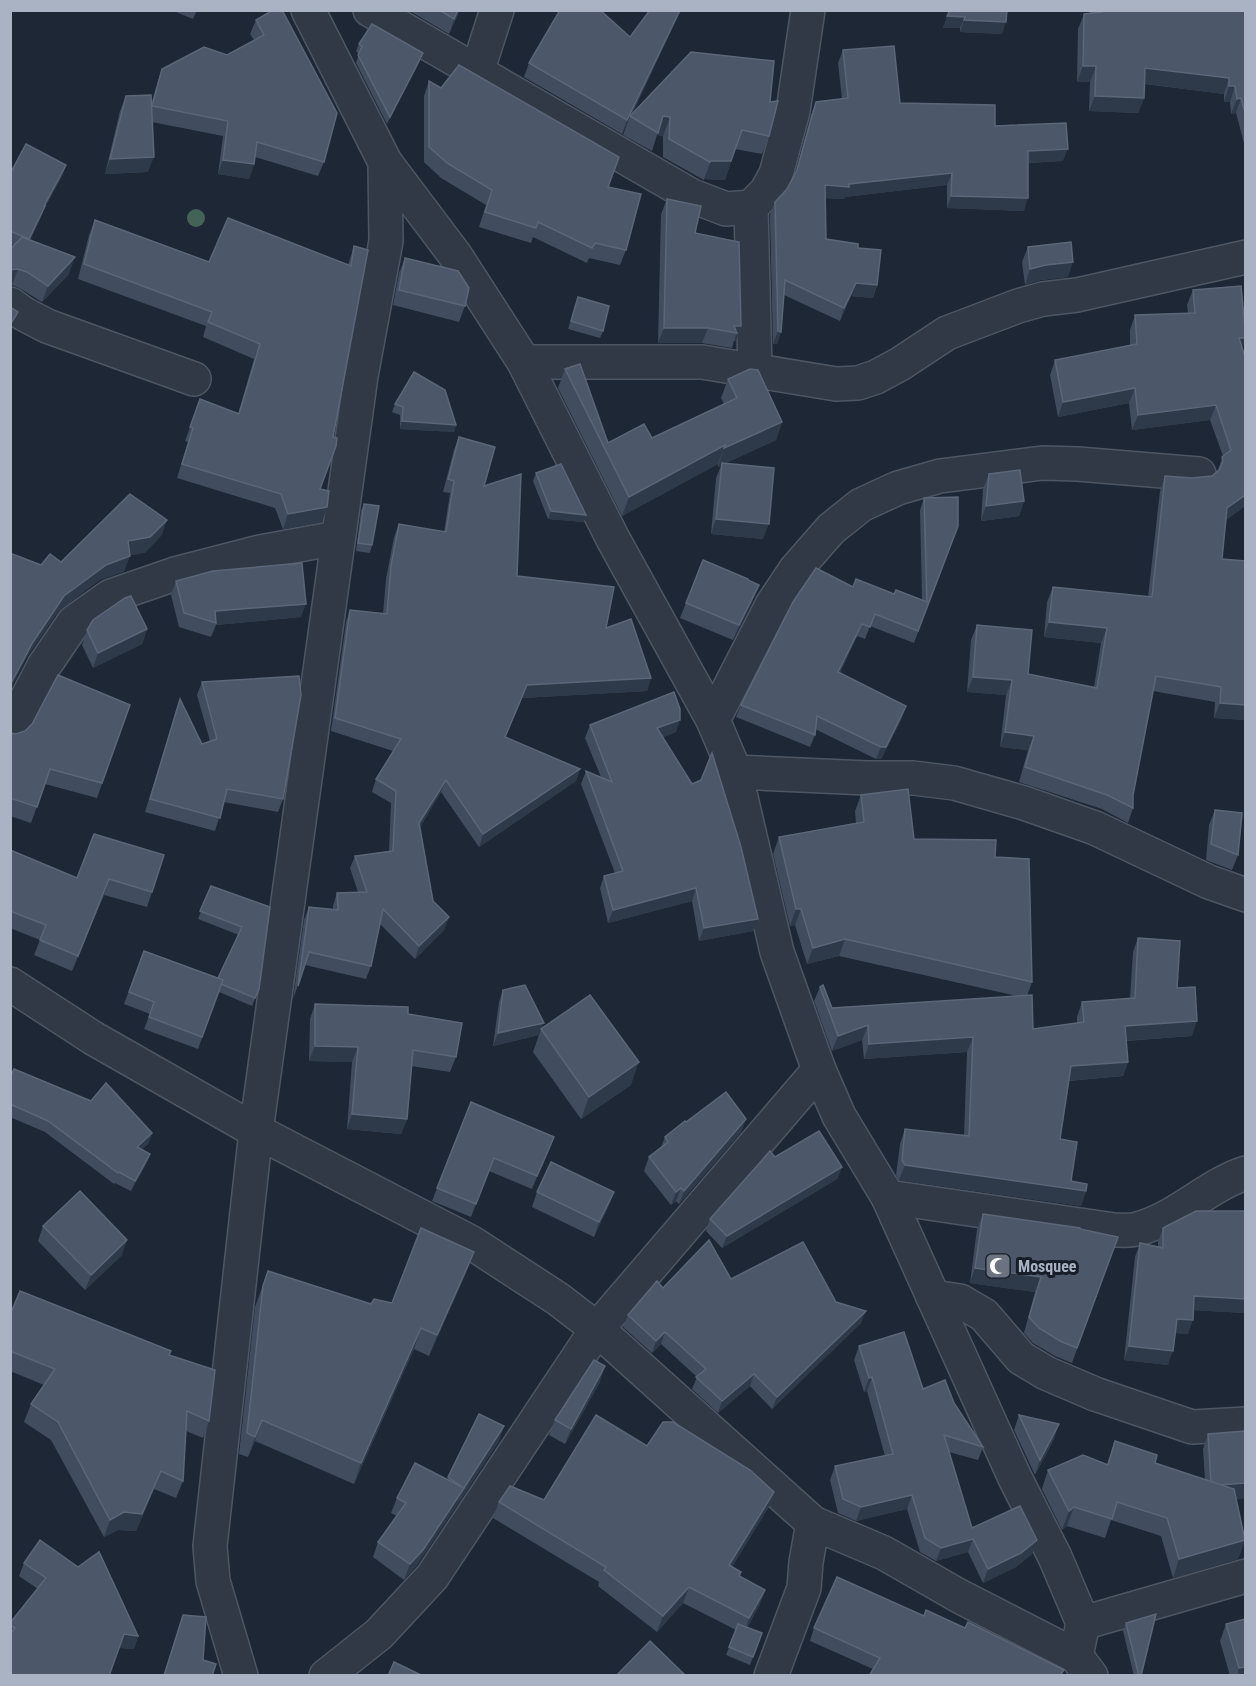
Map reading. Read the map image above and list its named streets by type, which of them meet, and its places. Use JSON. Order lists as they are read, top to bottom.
{
  "places": {
    "mosque": ["Mosquee"]
  }
}
